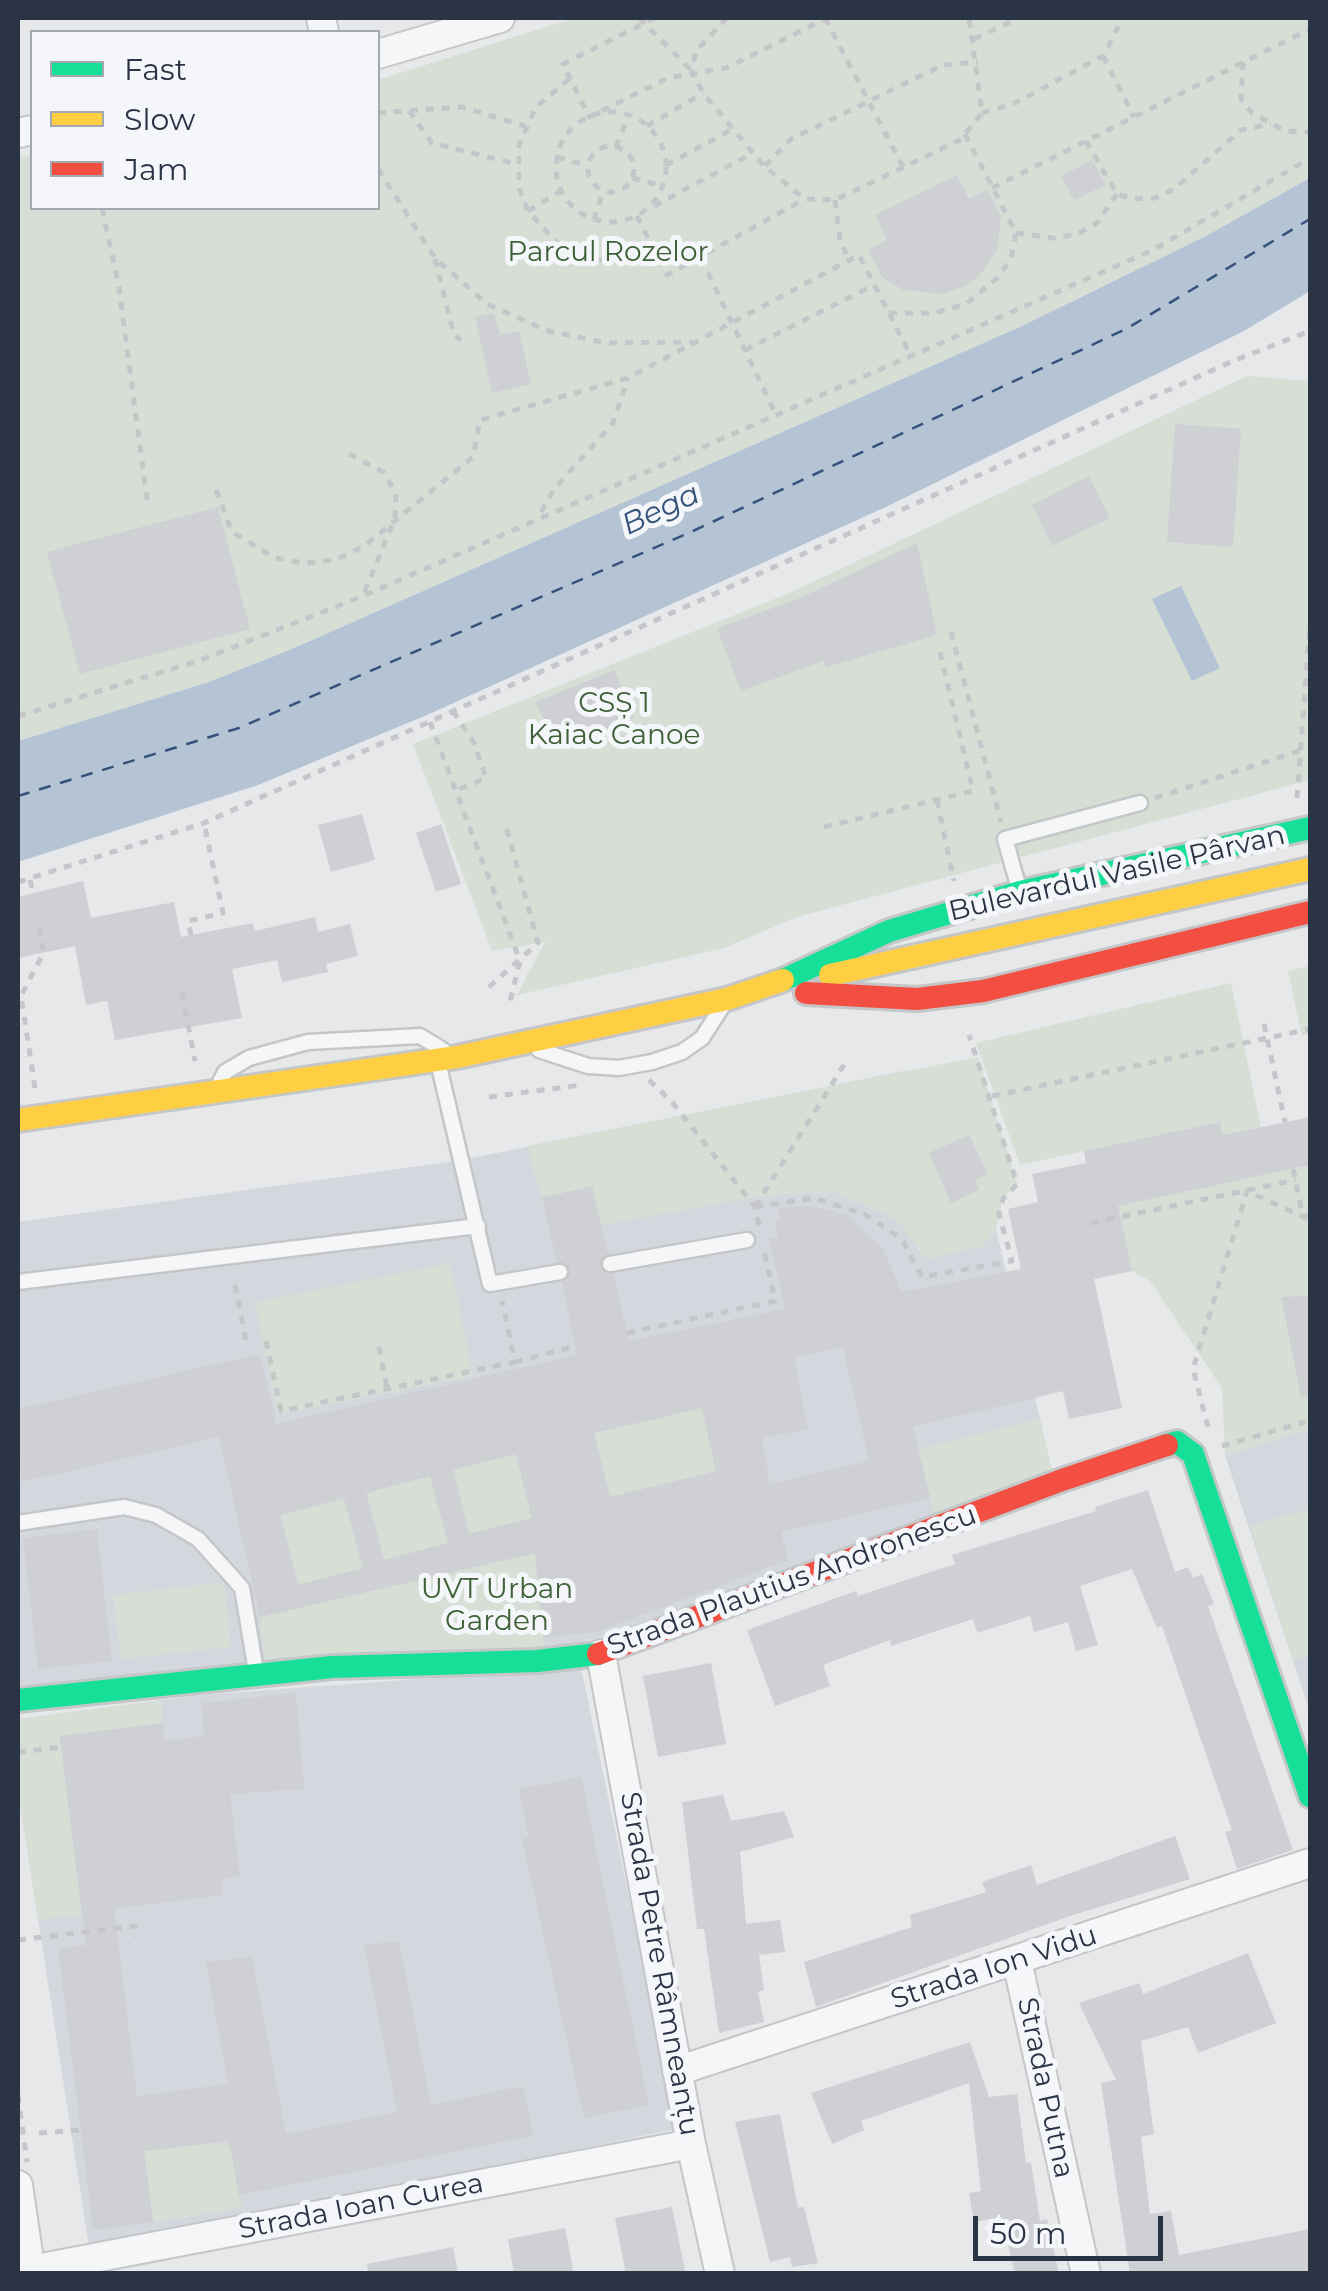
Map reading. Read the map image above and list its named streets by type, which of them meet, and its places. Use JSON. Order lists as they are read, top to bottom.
{
  "streets": {
    "main road": ["Bulevardul Vasile Pârvan", "Strada Plautius Andronescu"],
    "street": [
      "Strada Petre Râmneanțu",
      "Strada Ion Vidu",
      "Strada Putna",
      "Strada Ioan Curea"
    ]
  },
  "crossings": [
    ["Strada Plautius Andronescu", "Strada Petre Râmneanțu"],
    ["Strada Petre Râmneanțu", "Strada Ion Vidu"],
    ["Strada Petre Râmneanțu", "Strada Ioan Curea"],
    ["Strada Ion Vidu", "Strada Putna"]
  ],
  "water": ["Bega"],
  "parks": ["Parcul Rozelor", "CSȘ 1 Kaiac Canoe", "UVT Urban Garden"],
  "legend": ["Fast", "Slow", "Jam"],
  "scale_bar": "50 m"
}
